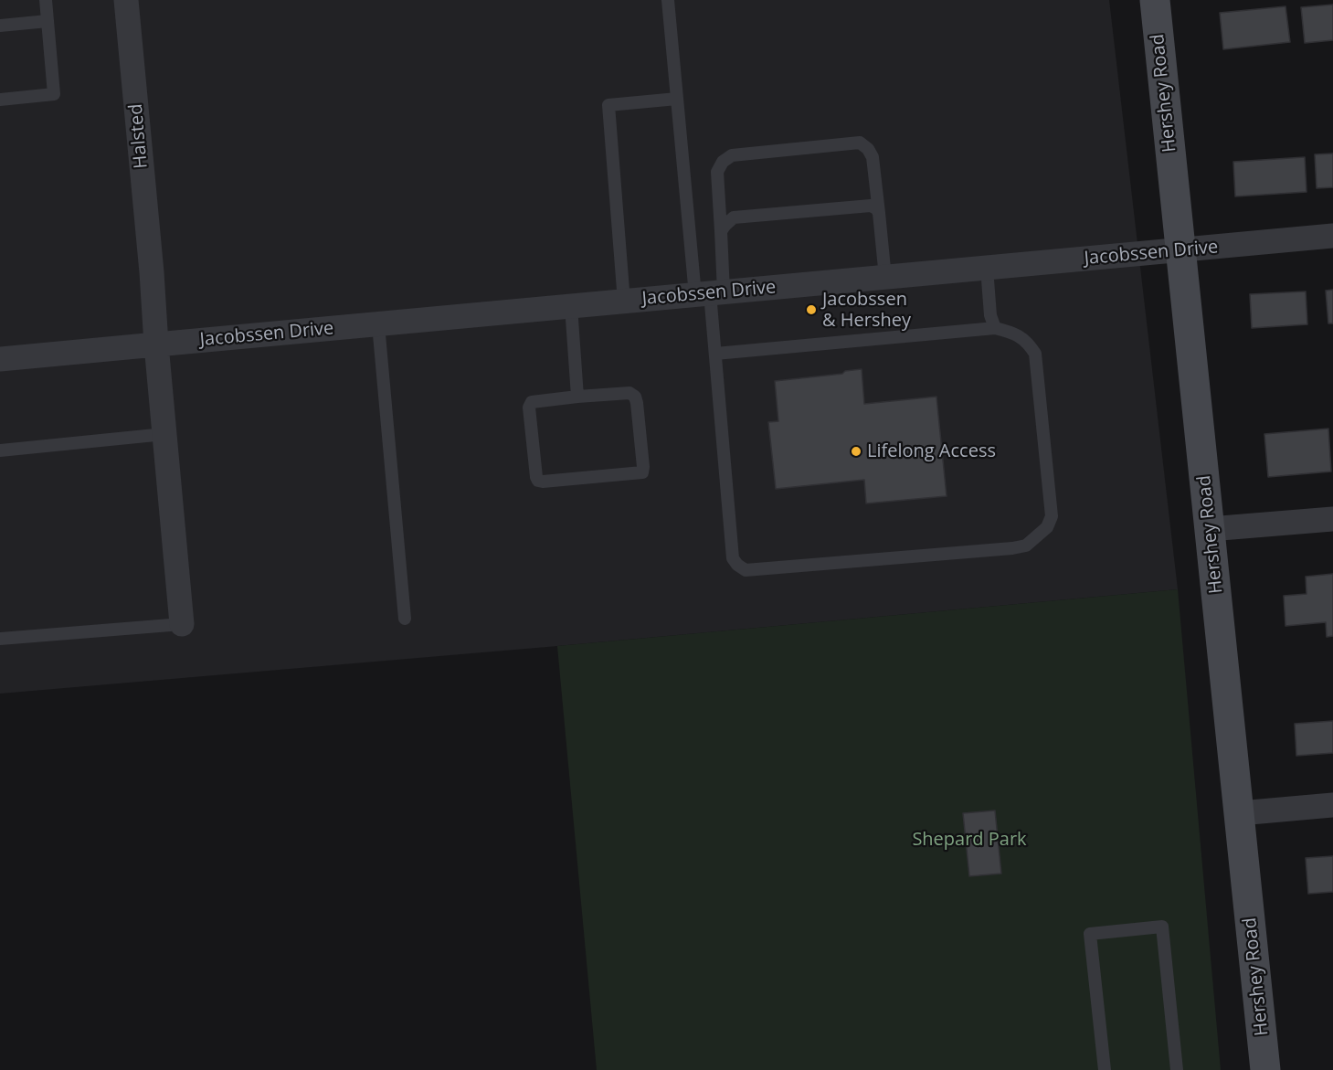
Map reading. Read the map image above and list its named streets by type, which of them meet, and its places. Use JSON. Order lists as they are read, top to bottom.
{
  "streets": {
    "main road": ["Hershey Road"],
    "street": ["Halsted", "Jacobssen Drive"]
  },
  "crossings": [
    ["Hershey Road", "Jacobssen Drive"],
    ["Halsted", "Jacobssen Drive"]
  ],
  "parks": ["Shepard Park"],
  "places": ["Jacobssen & Hershey", "Lifelong Access"]
}
